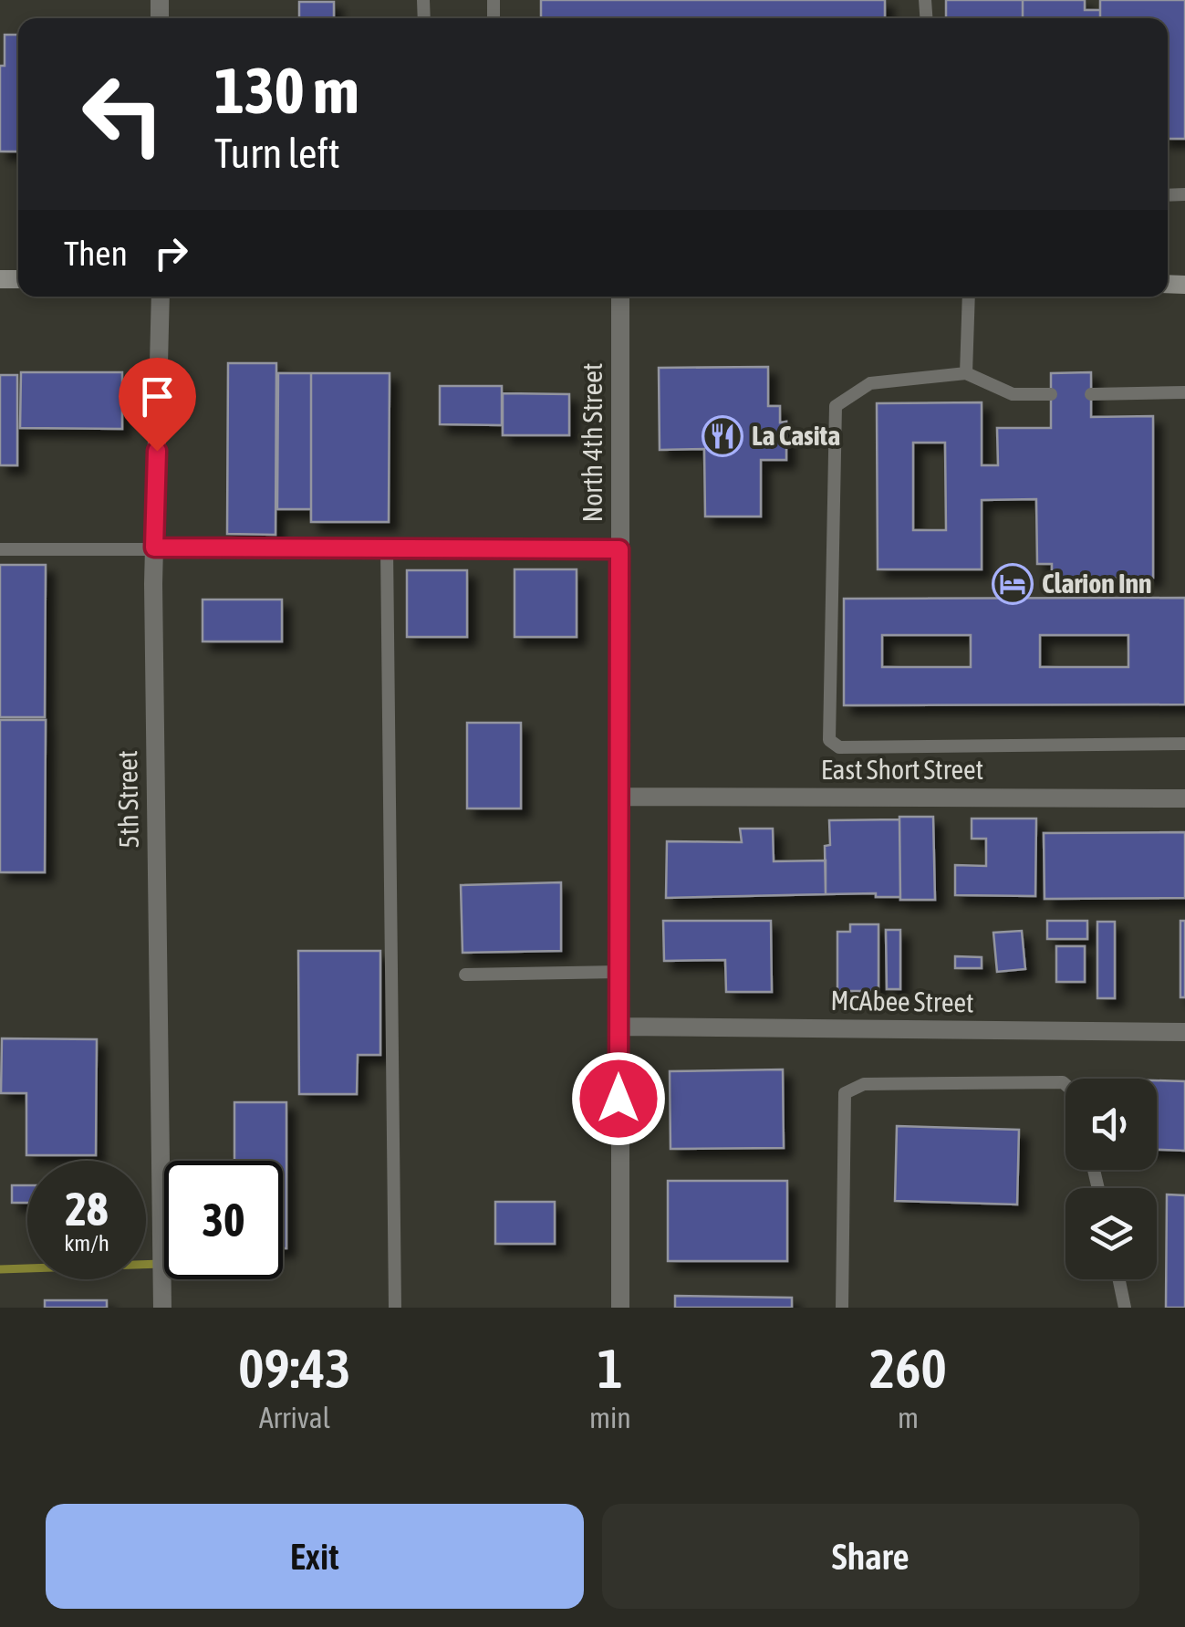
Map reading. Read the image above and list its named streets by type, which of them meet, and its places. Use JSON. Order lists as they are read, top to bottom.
{
  "streets": {
    "street": [
      "North 4th Street",
      "East Short Street",
      "5th Street",
      "McAbee Street"
    ]
  },
  "crossings": [
    ["North 4th Street", "East Short Street"],
    ["North 4th Street", "McAbee Street"]
  ],
  "places": {
    "restaurant": ["La Casita"],
    "hotel": ["Clarion Inn"]
  },
  "page": {
    "turn": ["130 m", "Turn left"],
    "then": "Then",
    "speed": "28 km/h",
    "limit": "30",
    "eta": [
      "09:43",
      "Arrival",
      "1",
      "min",
      "260",
      "m"
    ],
    "buttons": ["Exit", "Share"]
  }
}
